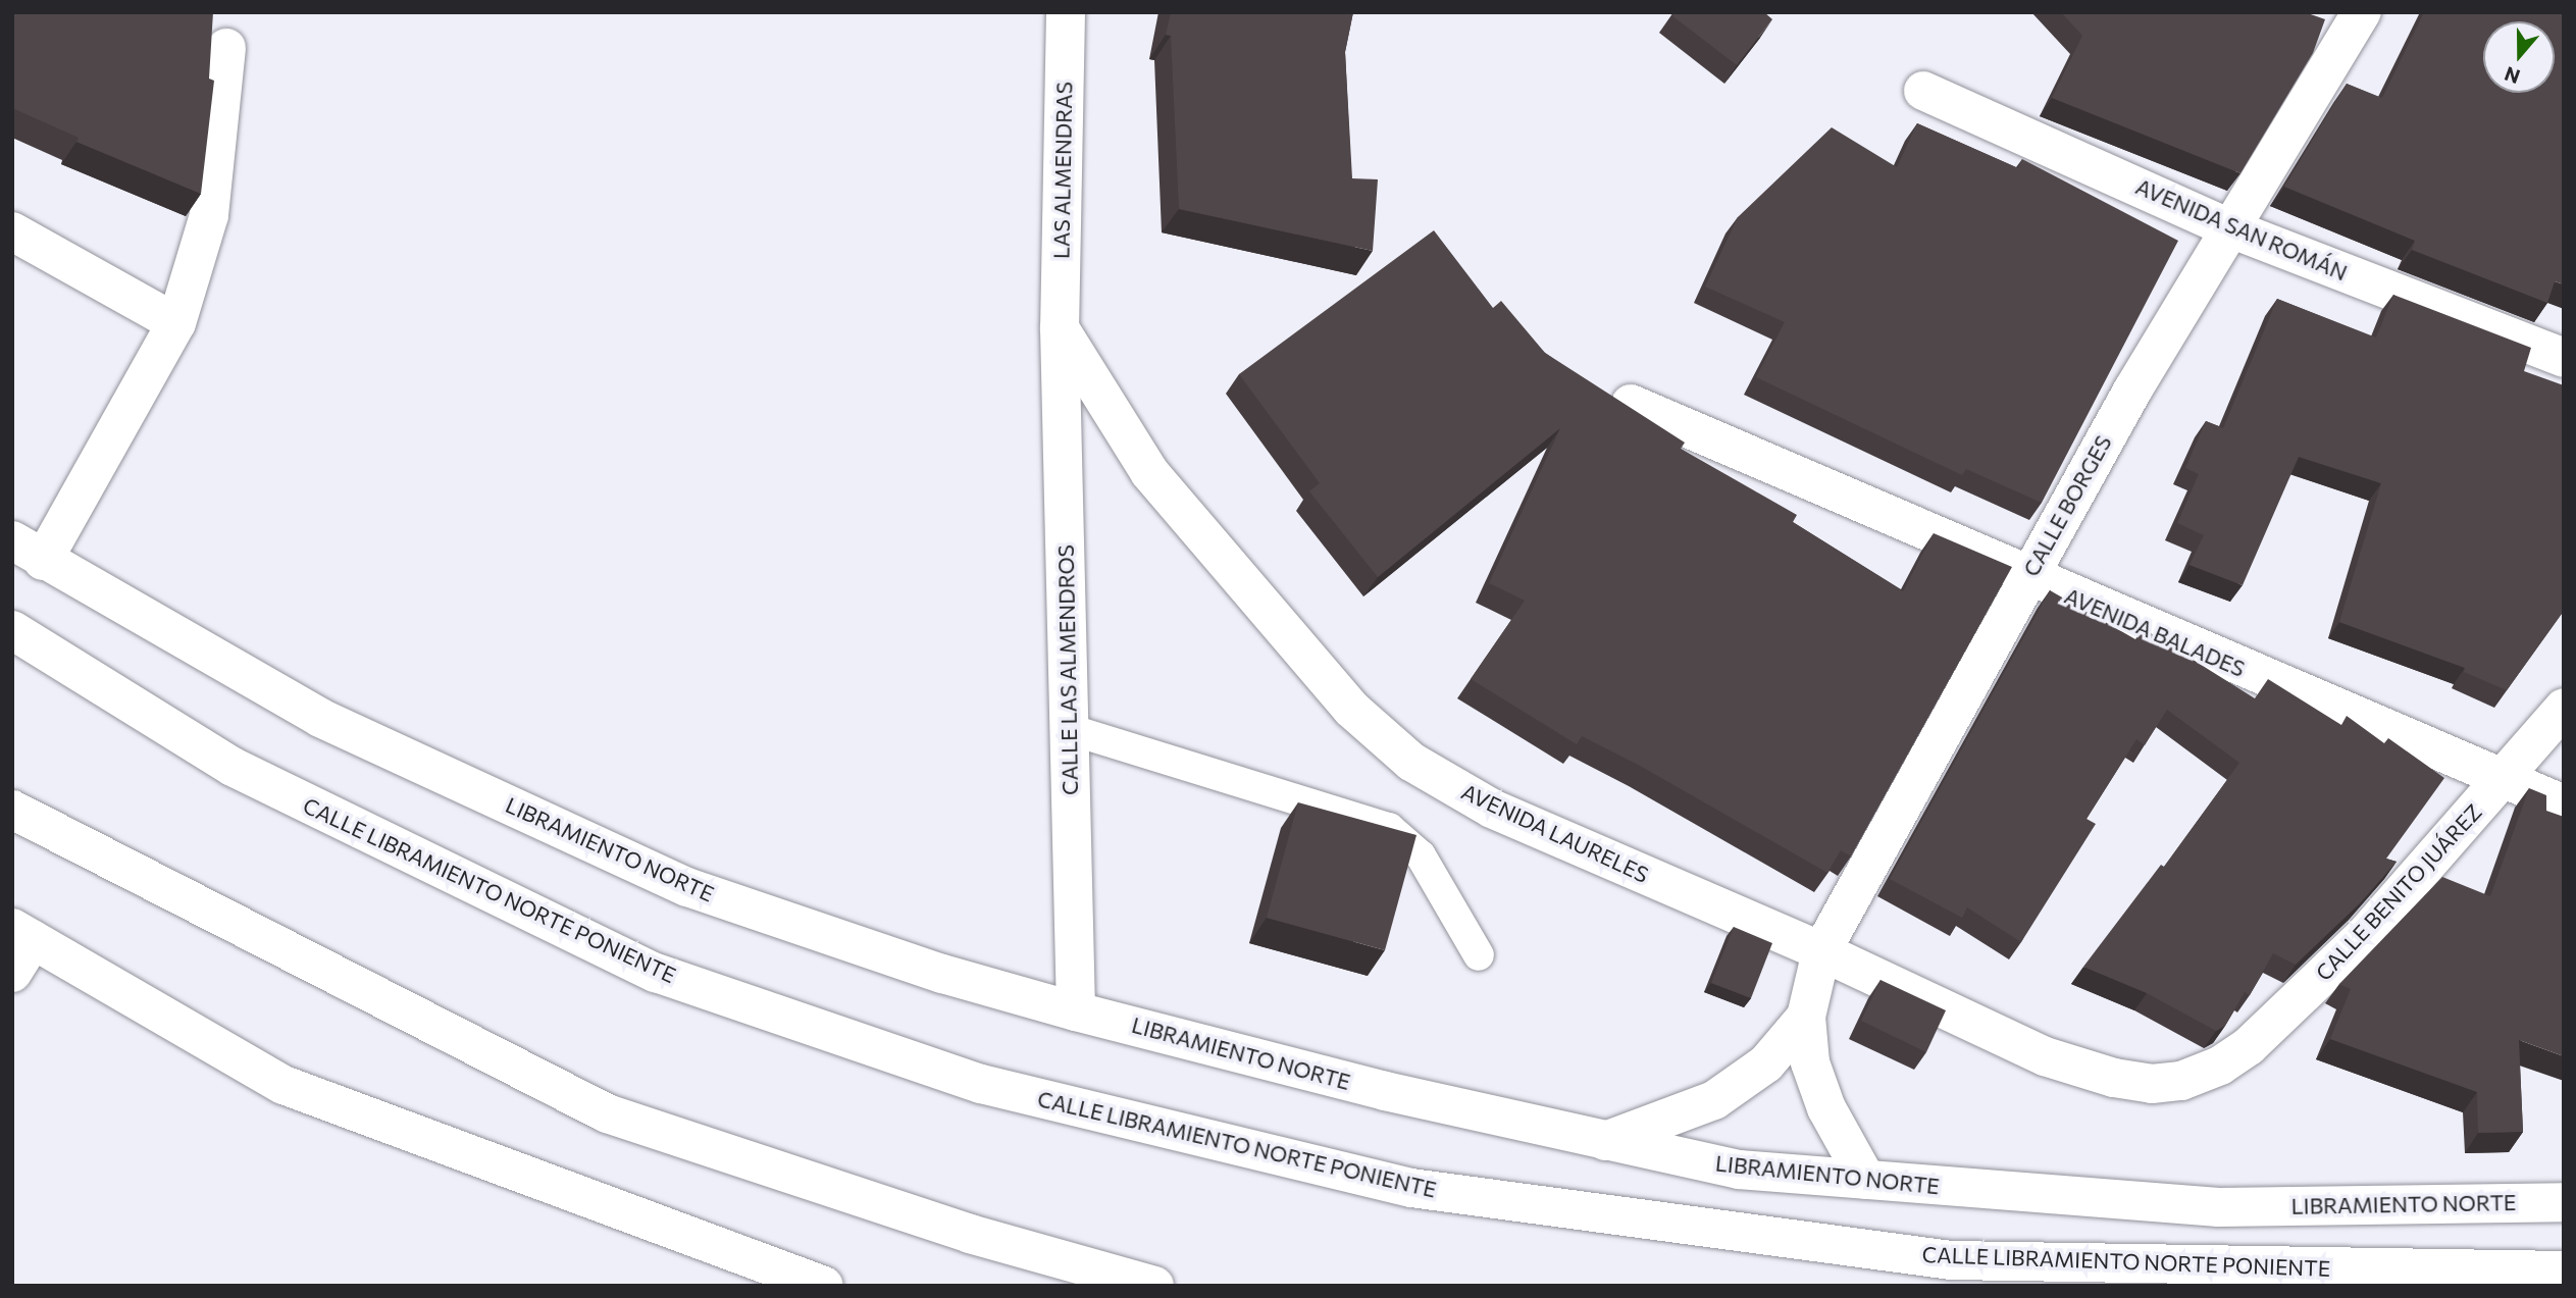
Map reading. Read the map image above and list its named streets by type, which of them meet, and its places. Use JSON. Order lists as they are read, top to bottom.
{
  "streets": {
    "main road": [
      "LAS ALMENDRAS",
      "AVENIDA SAN ROMÁN",
      "CALLE BORGES",
      "AVENIDA BALADES",
      "CALLE LAS ALMENDROS",
      "AVENIDA LAURELES",
      "LIBRAMIENTO NORTE",
      "CALLE LIBRAMIENTO NORTE PONIENTE",
      "CALLE BENITO JUÁREZ"
    ]
  },
  "crossings": [
    ["LAS ALMENDRAS", "CALLE LAS ALMENDROS"],
    ["LAS ALMENDRAS", "AVENIDA LAURELES"],
    ["AVENIDA SAN ROMÁN", "CALLE BORGES"],
    ["CALLE BORGES", "AVENIDA BALADES"],
    ["CALLE BORGES", "AVENIDA LAURELES"],
    ["CALLE BORGES", "LIBRAMIENTO NORTE"],
    ["AVENIDA BALADES", "CALLE BENITO JUÁREZ"],
    ["CALLE LAS ALMENDROS", "AVENIDA LAURELES"],
    ["CALLE LAS ALMENDROS", "LIBRAMIENTO NORTE"],
    ["AVENIDA LAURELES", "CALLE BENITO JUÁREZ"]
  ],
  "north": "bottom"
}
